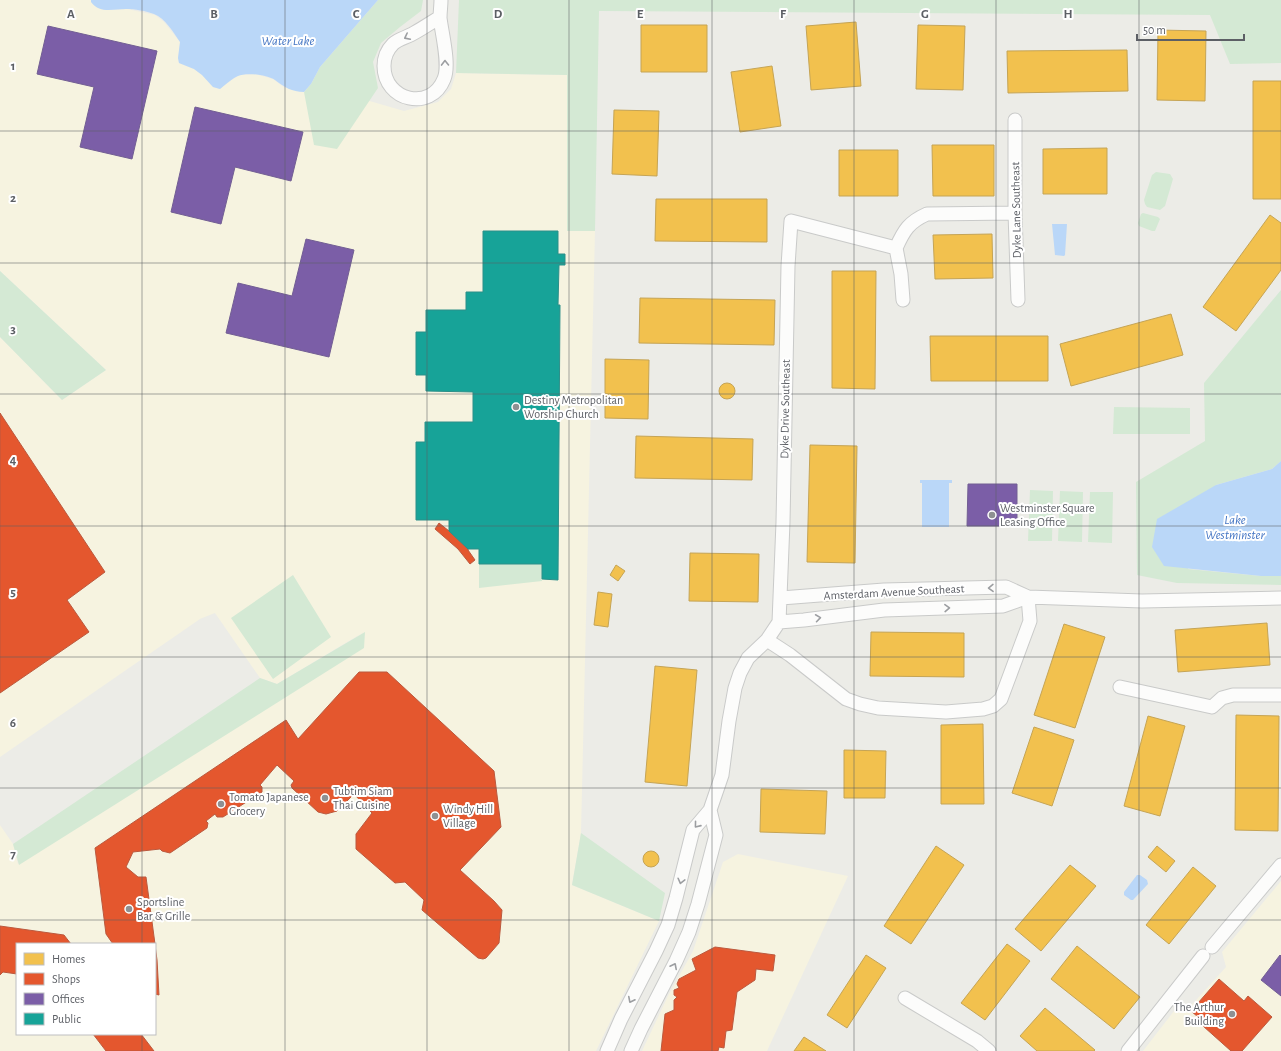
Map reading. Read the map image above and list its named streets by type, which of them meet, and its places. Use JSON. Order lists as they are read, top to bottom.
{
  "streets": {
    "street": ["Dyke Lane Southeast", "Dyke Drive Southeast", "Amsterdam Avenue Southeast"]
  },
  "crossings": [
    ["Dyke Drive Southeast", "Amsterdam Avenue Southeast"]
  ],
  "water": ["Water Lake", "Lake Westminster"],
  "places": [
    "Destiny Metropolitan Worship Church",
    "Westminster Square Leasing Office",
    "Tubtim Siam Thai Cuisine",
    "Tomato Japanese Grocery",
    "Windy Hill Village",
    "Sportsline Bar & Grille",
    "The Arthur Building"
  ],
  "legend": [
    "Homes",
    "Shops",
    "Offices",
    "Public"
  ],
  "scale_bar": "50 m",
  "grid": {
    "columns": [
      "A",
      "B",
      "C",
      "D",
      "E",
      "F",
      "G",
      "H"
    ],
    "rows": [
      "1",
      "2",
      "3",
      "4",
      "5",
      "6",
      "7"
    ]
  }
}
